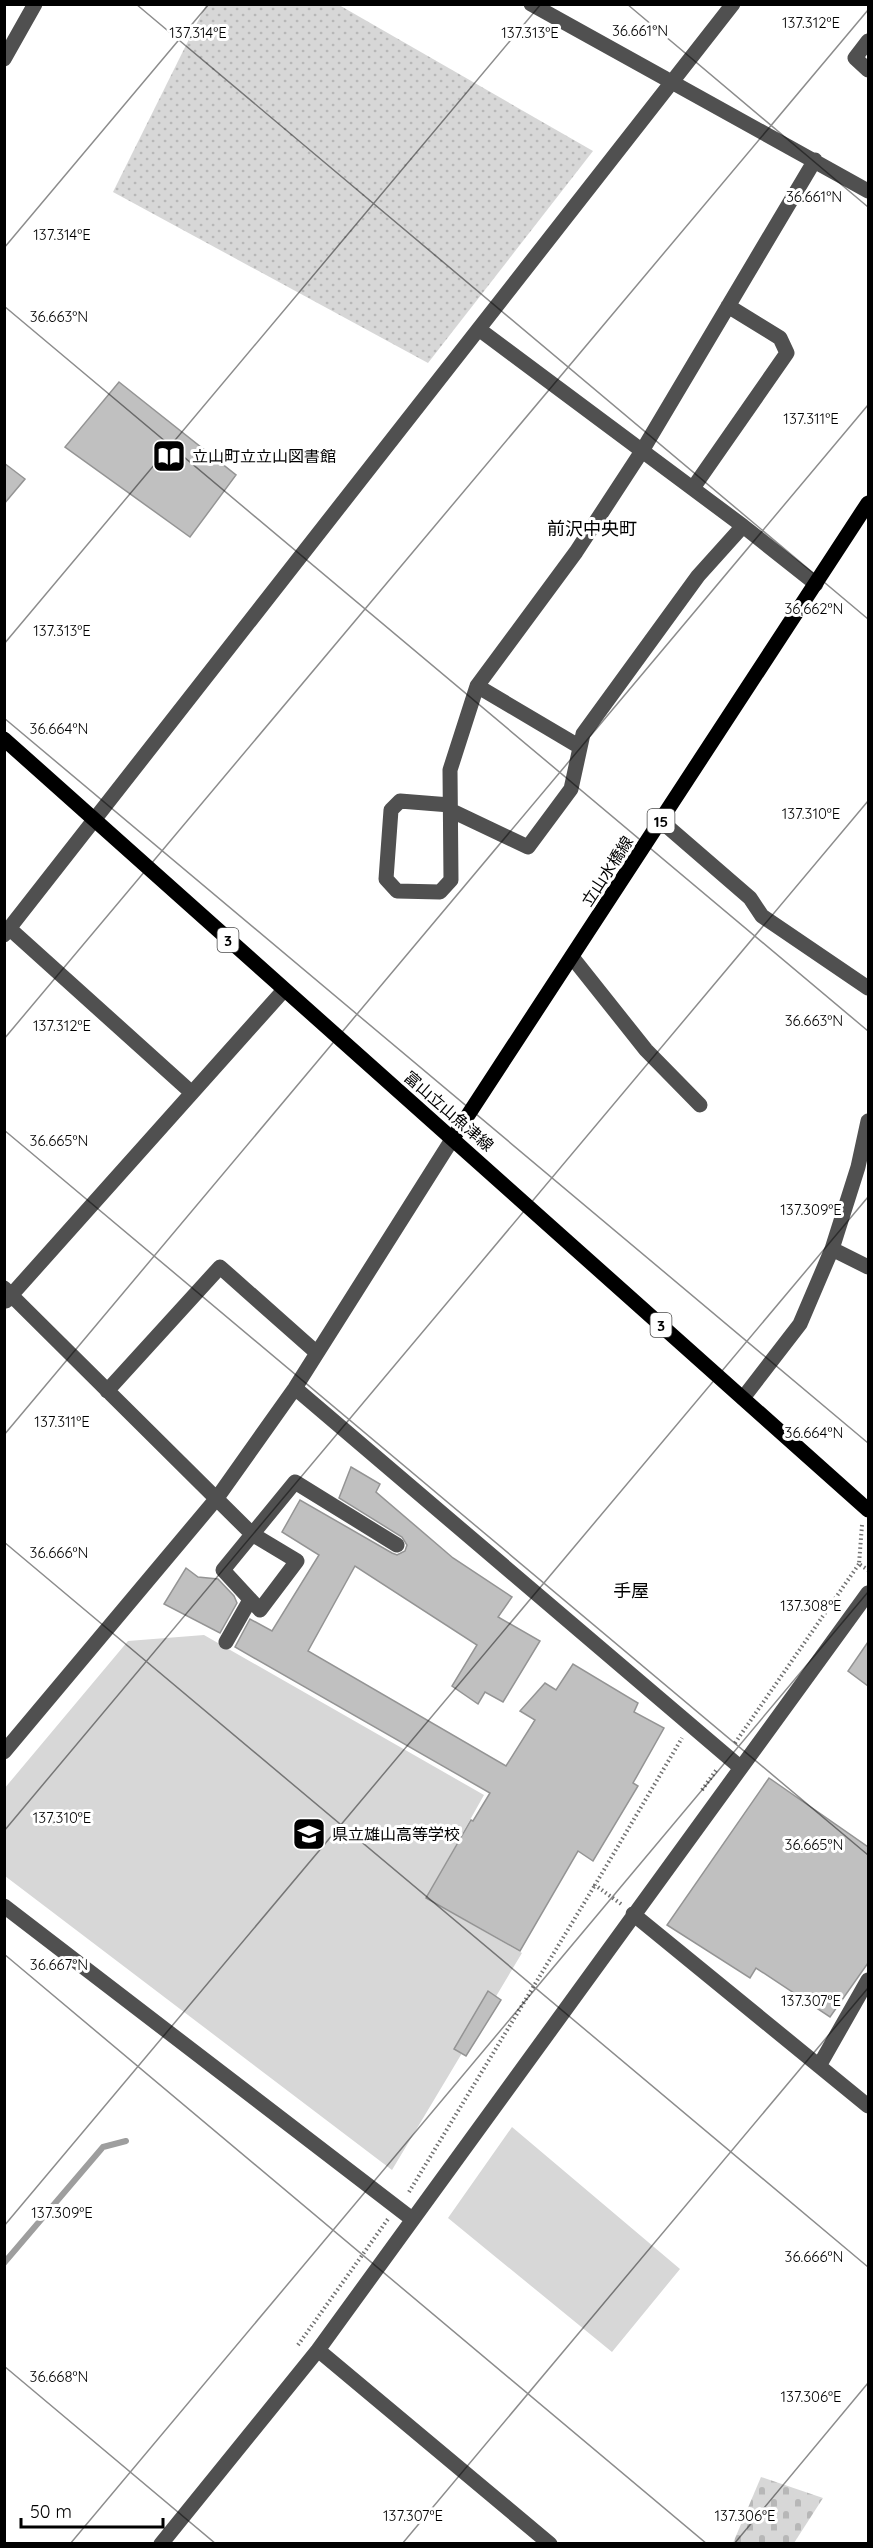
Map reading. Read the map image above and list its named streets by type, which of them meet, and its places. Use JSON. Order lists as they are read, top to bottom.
{
  "streets": {
    "main road": [
      "15",
      "立山水橋線",
      "3",
      "富山立山魚津線"
    ]
  },
  "crossings": [
    ["立山水橋線", "富山立山魚津線"]
  ],
  "districts": ["前沢中央町", "手屋"],
  "places": {
    "library": ["立山町立立山図書館"],
    "school or university": ["県立雄山高等学校"]
  },
  "scale_bar": "50 m",
  "coordinates": [
    "137.312°E",
    "36.661°N",
    "137.314°E",
    "137.313°E",
    "36.663°N",
    "137.311°E",
    "36.662°N",
    "36.664°N",
    "137.310°E",
    "36.665°N",
    "137.309°E",
    "36.666°N",
    "137.308°E",
    "36.667°N",
    "137.307°E",
    "36.668°N",
    "137.306°E"
  ]
}
